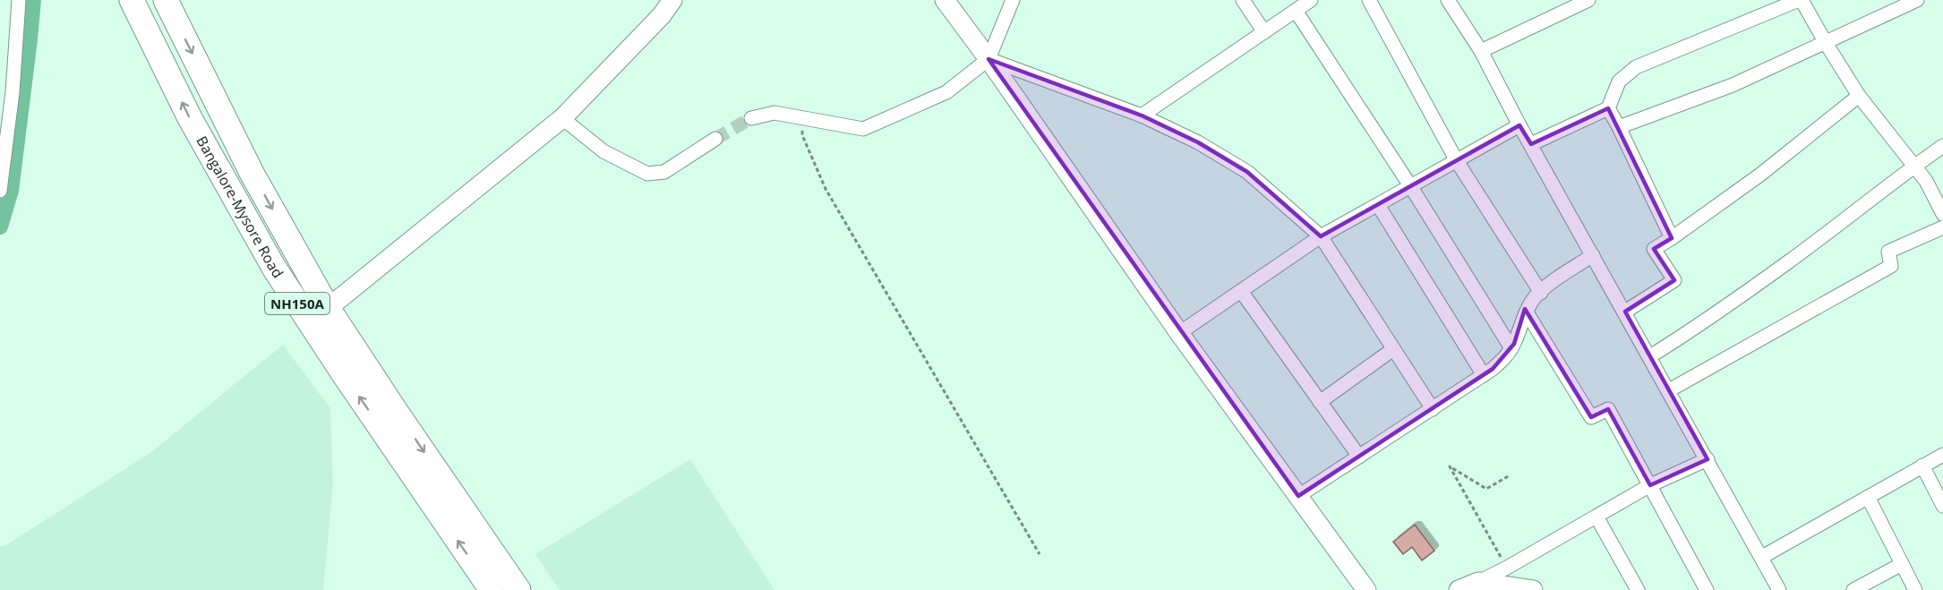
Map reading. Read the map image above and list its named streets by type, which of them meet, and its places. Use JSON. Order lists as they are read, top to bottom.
{
  "streets": {
    "highway": ["Bangalore-Mysore Road", "NH150A"]
  }
}
